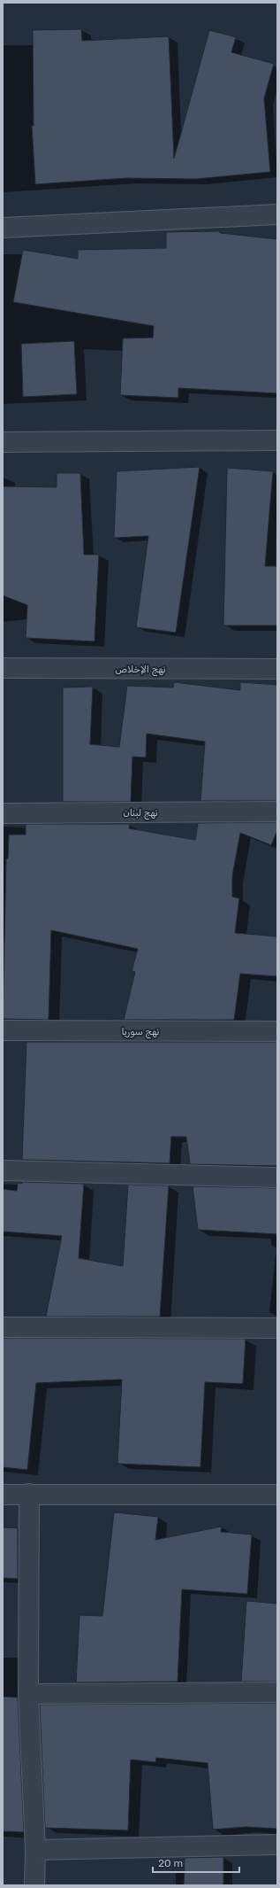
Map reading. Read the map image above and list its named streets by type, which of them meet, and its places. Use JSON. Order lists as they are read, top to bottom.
{
  "streets": {
    "street": ["نهج الإخلاص", "نهج لبنان", "نهج سوريا"]
  },
  "scale_bar": "20 m"
}
